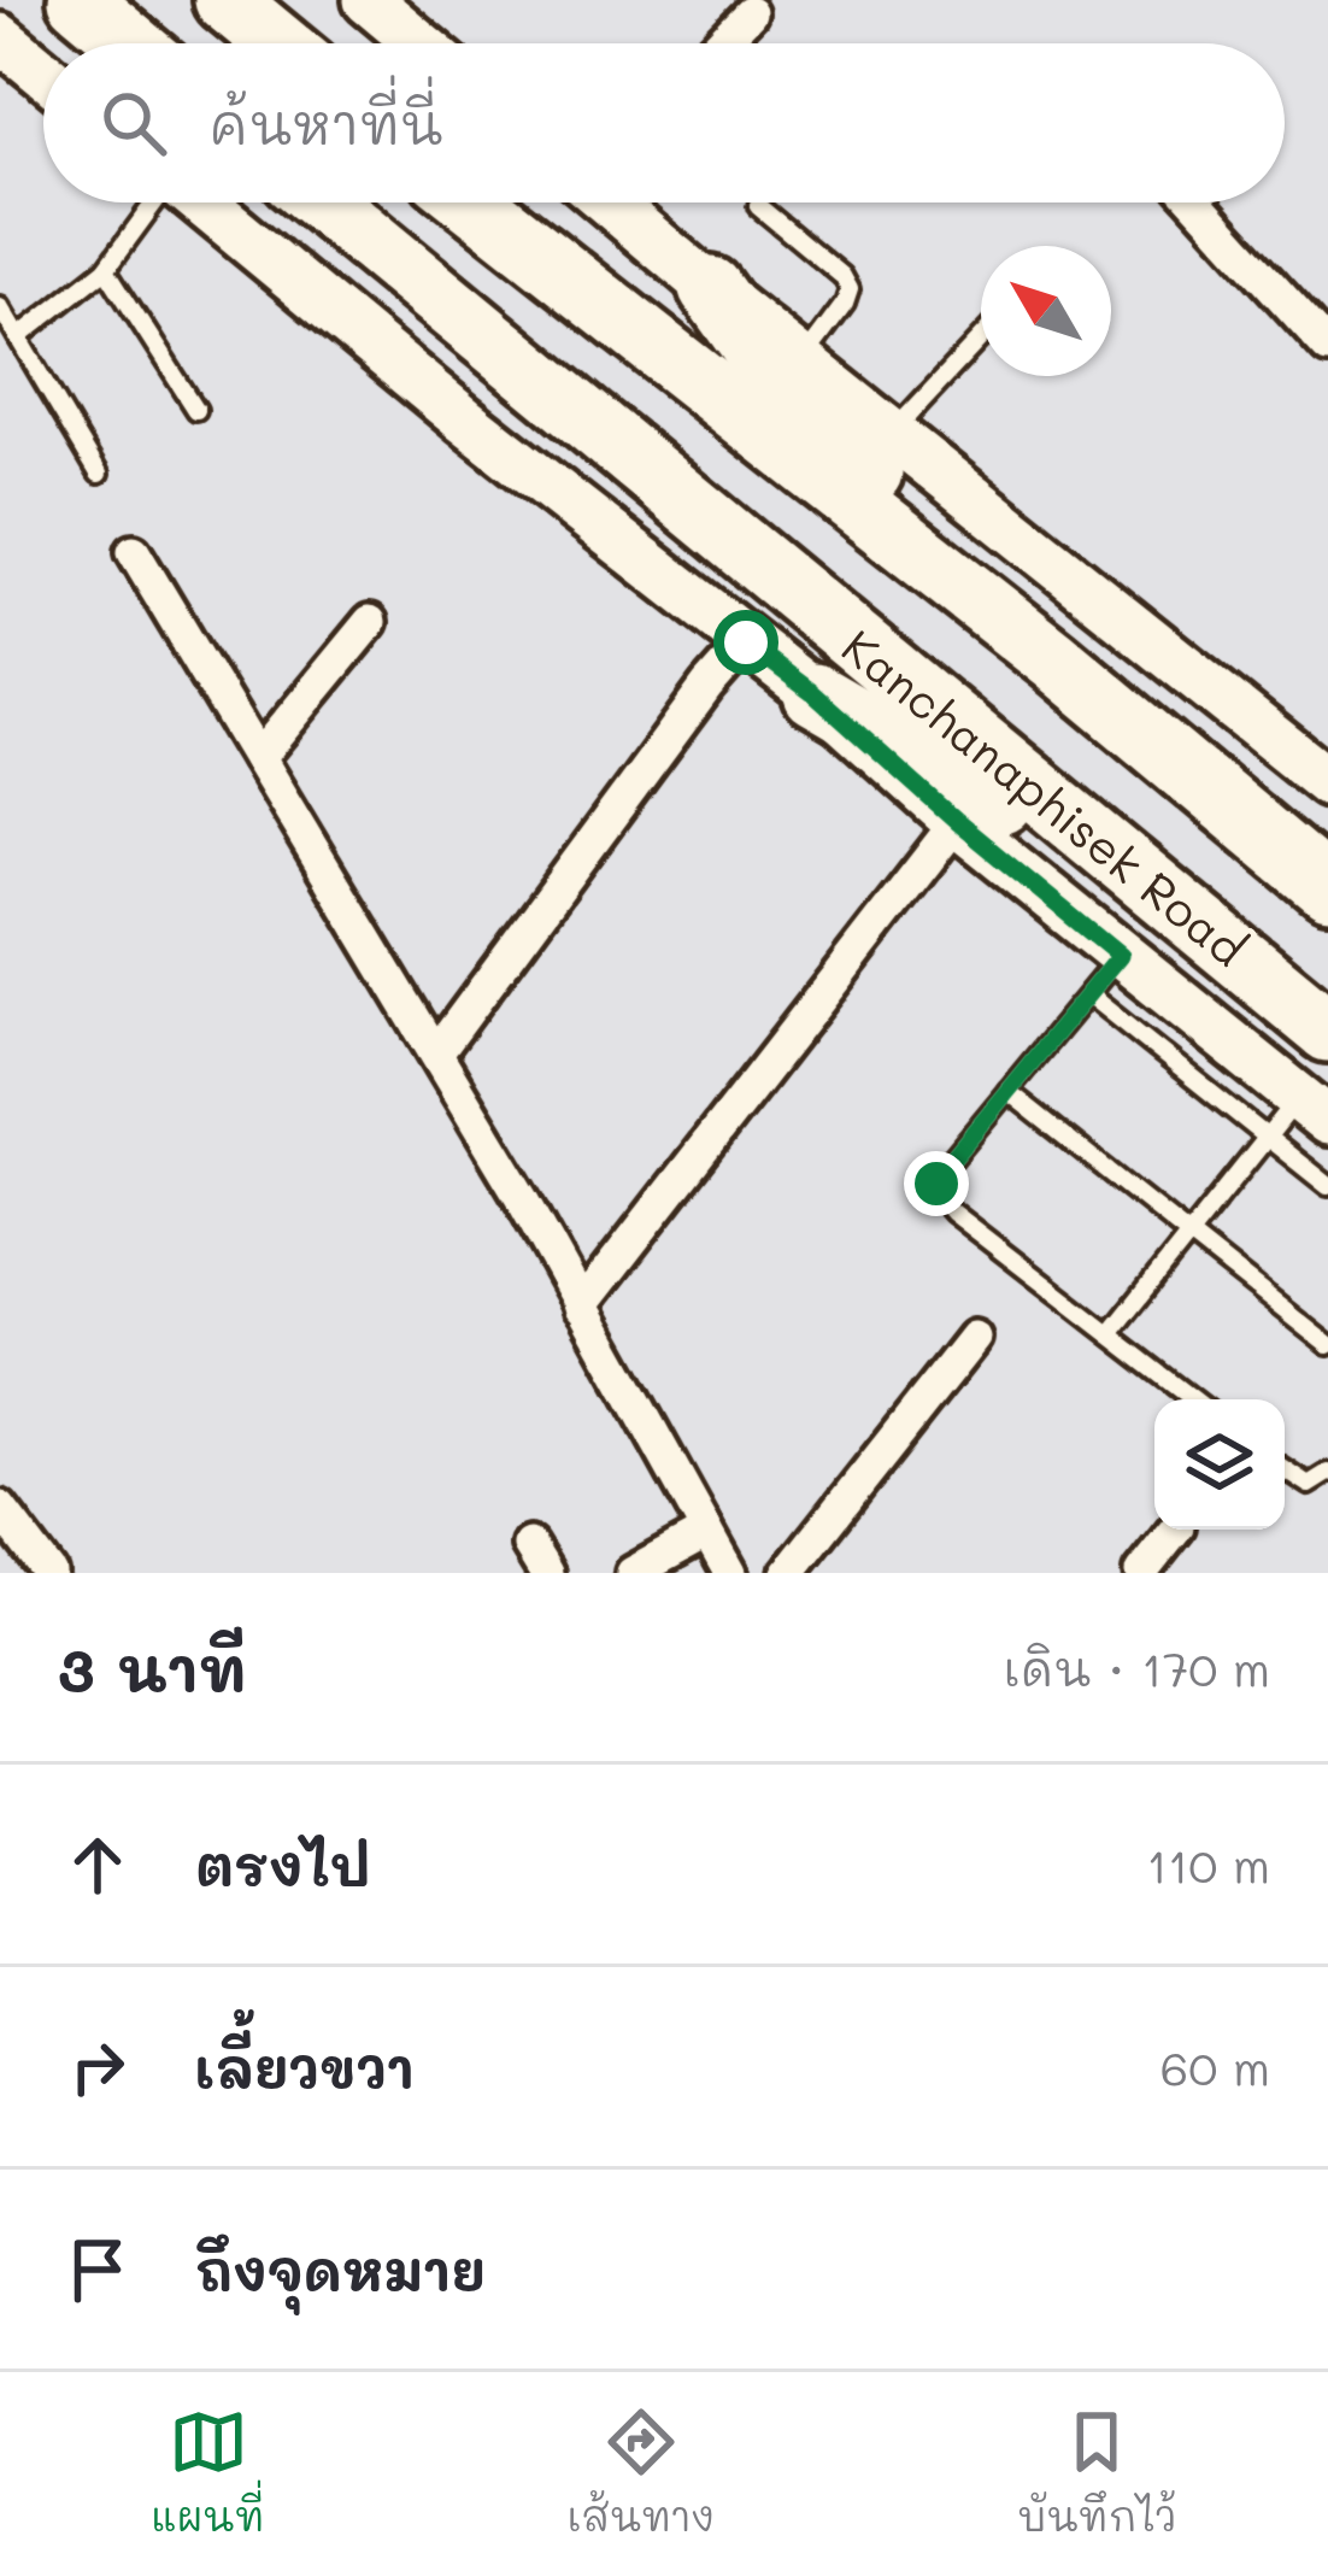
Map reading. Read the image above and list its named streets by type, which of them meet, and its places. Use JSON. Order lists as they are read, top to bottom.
{
  "streets": {
    "highway": ["Kanchanaphisek Road"]
  },
  "north": "top left",
  "page": {
    "search": "ค้นหาที่นี่",
    "heading": ["3 นาที", "เดิน · 170 m"],
    "list": [
      ["ตรงไป", "110 m"],
      ["เลี้ยวขวา", "60 m"],
      "ถึงจุดหมาย"
    ],
    "nav": ["แผนที่", "เส้นทาง", "บันทึกไว้"]
  }
}
